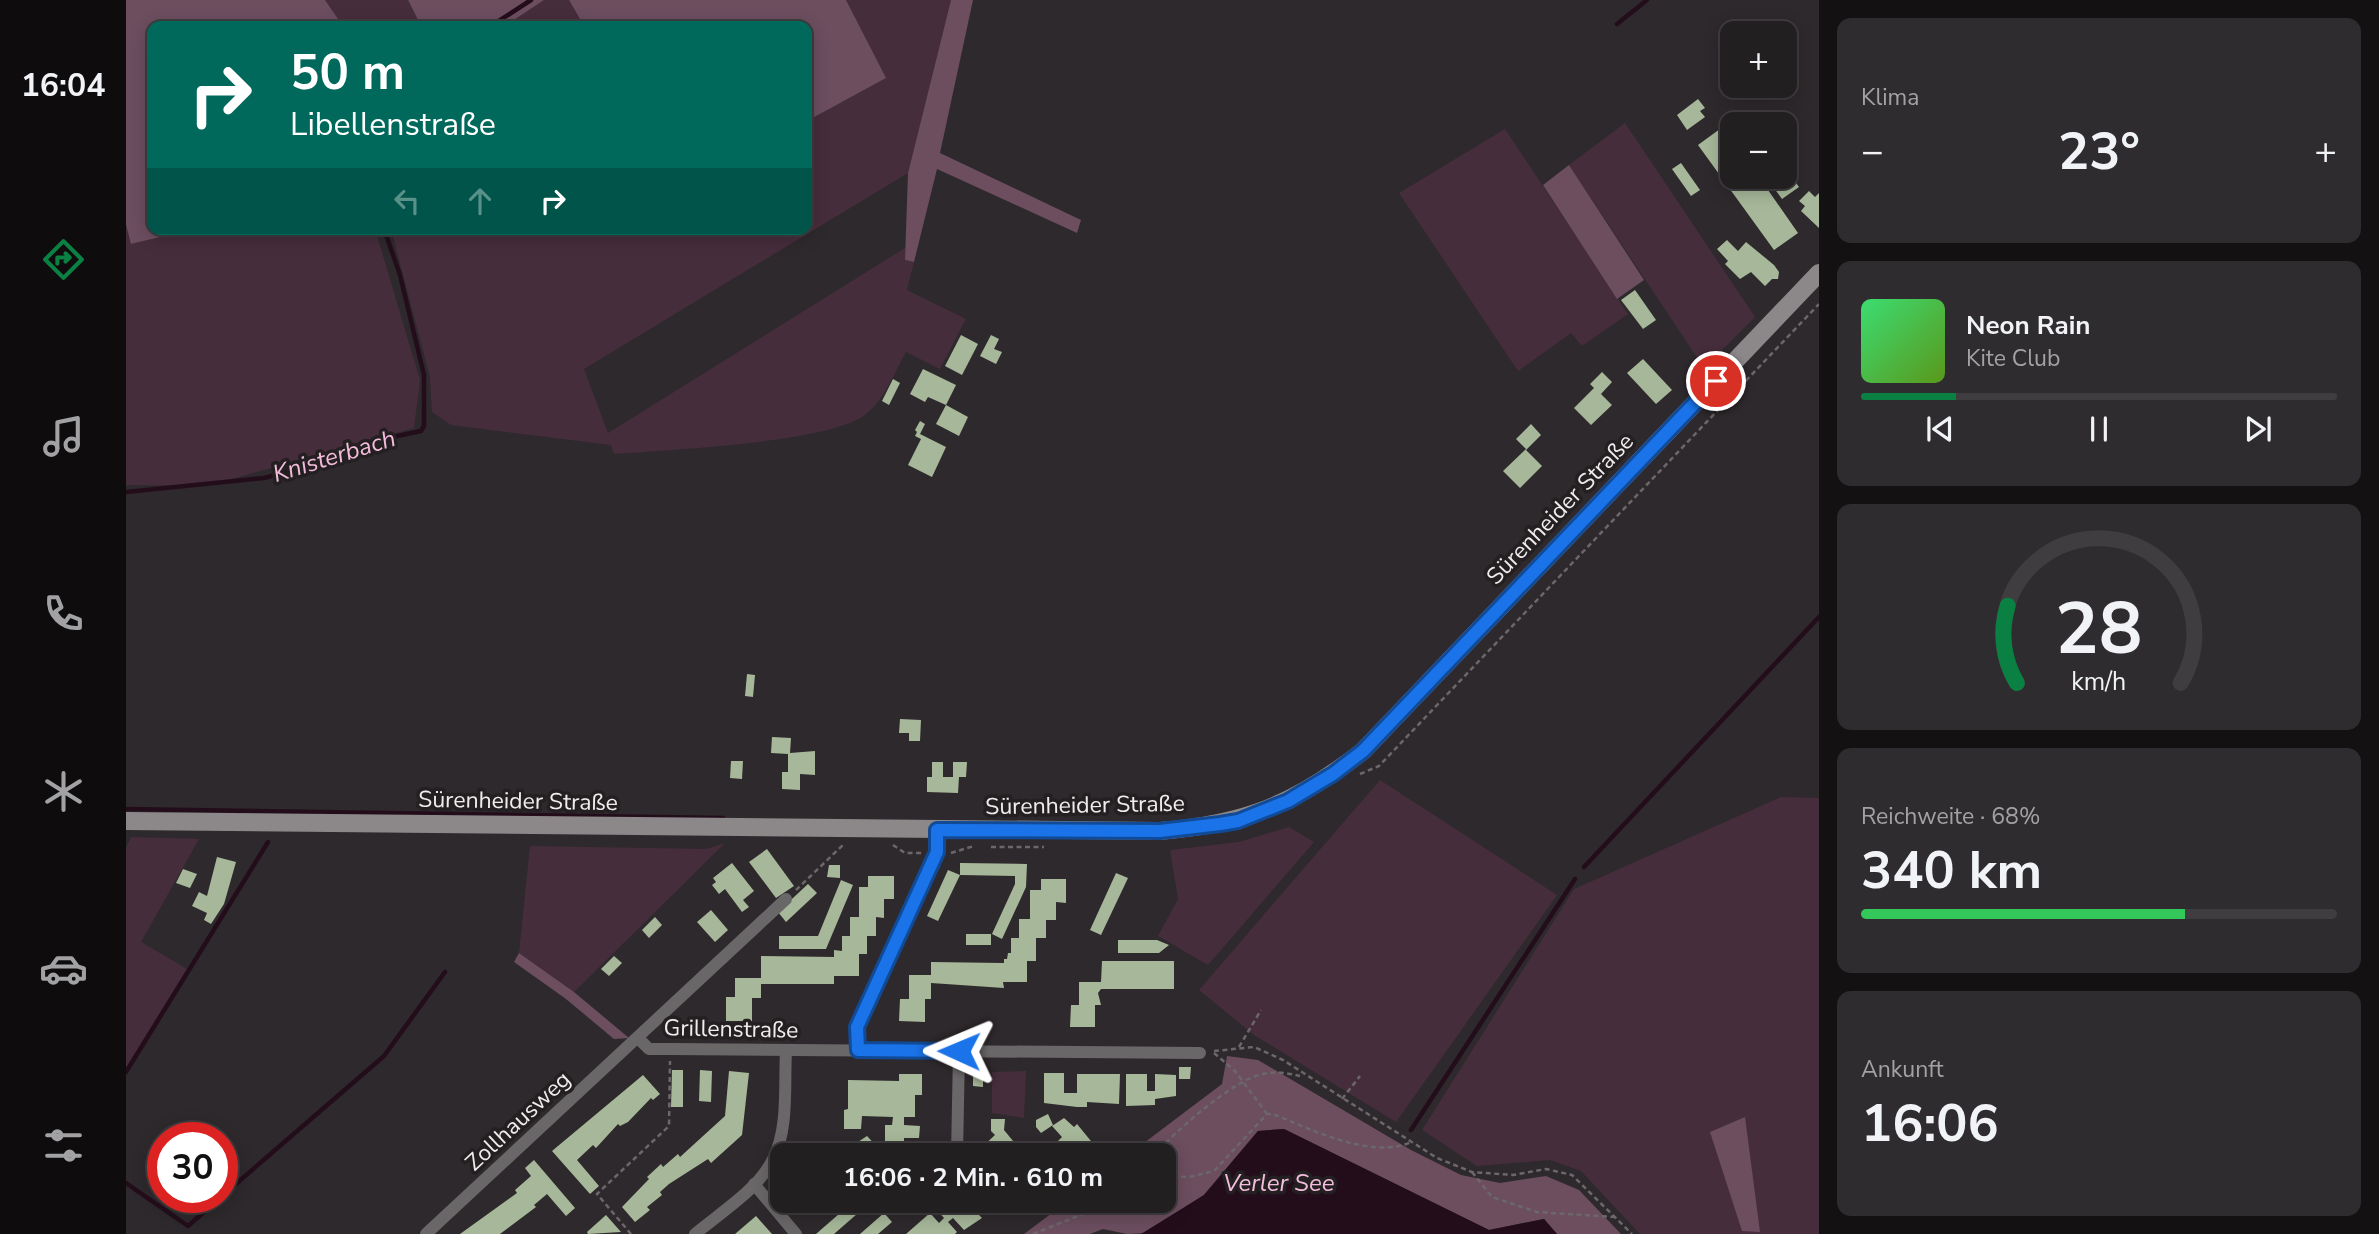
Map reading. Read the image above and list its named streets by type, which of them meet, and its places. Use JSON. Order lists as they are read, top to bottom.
{
  "streets": {
    "main road": ["Sürenheider Straße"],
    "street": ["Grillenstraße", "Zollhausweg"]
  },
  "crossings": [
    ["Grillenstraße", "Zollhausweg"]
  ],
  "water": ["Knisterbach", "Verler See"],
  "page": {
    "tabs": "16:04",
    "tile": [
      "Klima",
      ["Reichweite · 68%", "340 km"],
      ["Ankunft", "16:06"]
    ],
    "map_buttons": ["+", "−"],
    "turn": ["50 m", "Libellenstraße"],
    "heat": ["−", "23°", "+"],
    "song": ["Neon Rain", "Kite Club"],
    "limit": "30",
    "trip": "16:06 · 2 Min. · 610 m",
    "gauge": ["28", "km/h"]
  }
}
